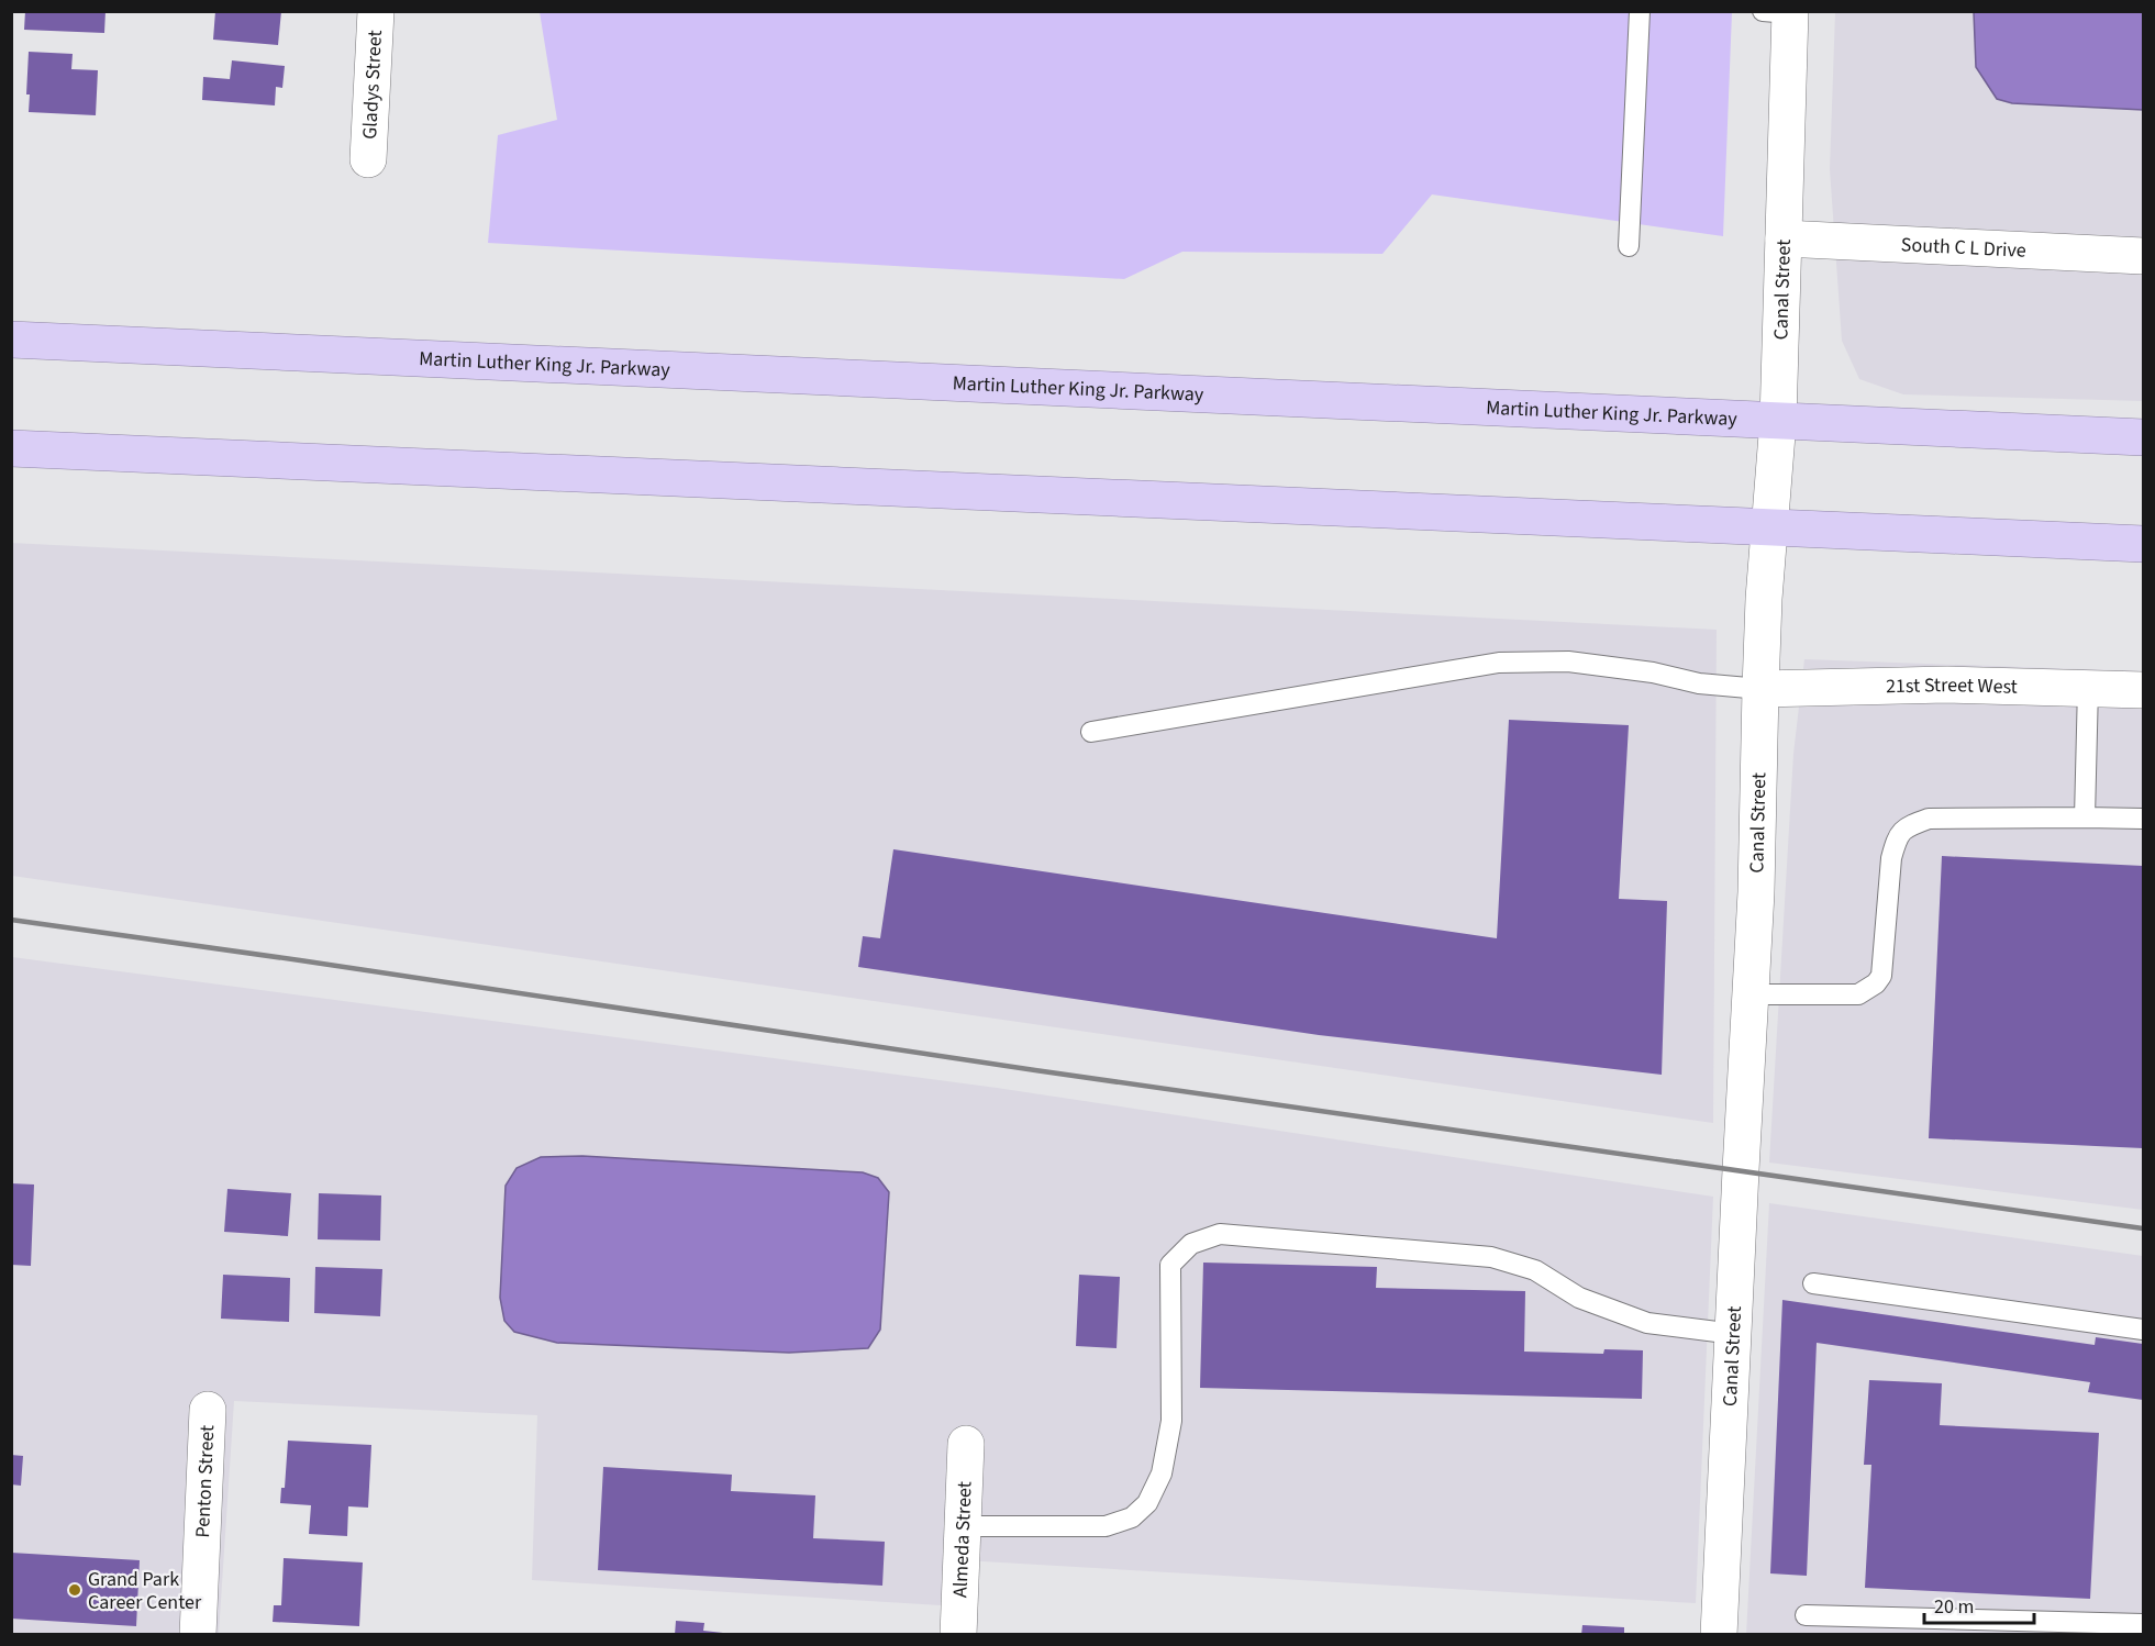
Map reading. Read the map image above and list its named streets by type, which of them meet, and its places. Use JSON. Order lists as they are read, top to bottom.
{
  "streets": {
    "highway": ["Martin Luther King Jr. Parkway"],
    "street": [
      "Gladys Street",
      "South C L Drive",
      "Canal Street",
      "21st Street West",
      "Penton Street",
      "Almeda Street"
    ]
  },
  "crossings": [
    ["South C L Drive", "Canal Street"],
    ["Canal Street", "Martin Luther King Jr. Parkway"],
    ["Canal Street", "21st Street West"]
  ],
  "places": ["Grand Park Career Center"],
  "scale_bar": "20 m"
}
